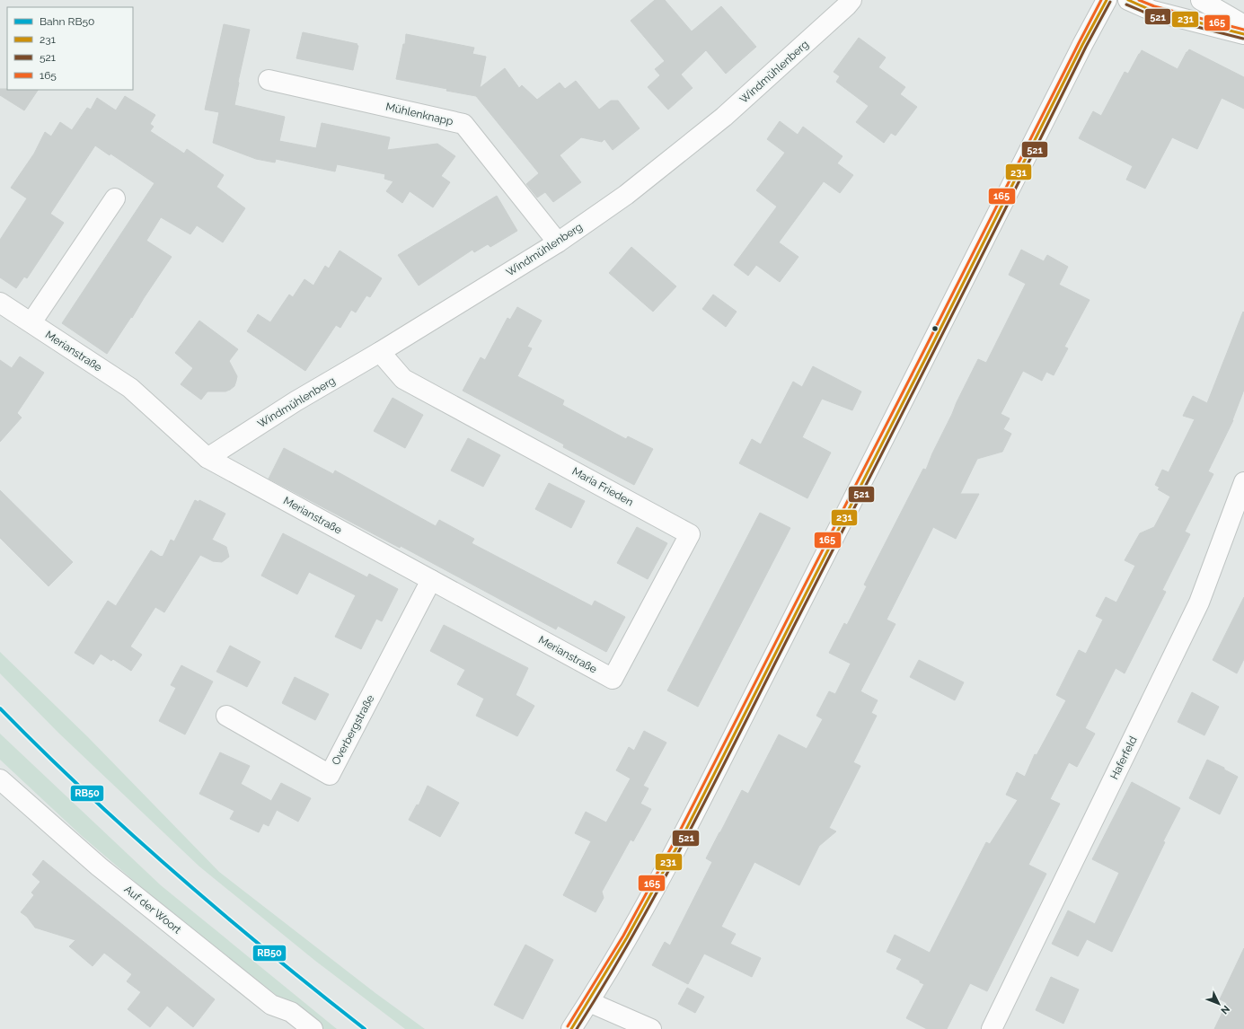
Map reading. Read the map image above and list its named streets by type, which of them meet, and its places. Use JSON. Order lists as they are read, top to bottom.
{
  "streets": {
    "street": [
      "Windmühlenberg",
      "Mühlenknapp",
      "Merianstraße",
      "Maria Frieden",
      "Overbergstraße",
      "Haferfeld",
      "Auf der Woort"
    ]
  },
  "crossings": [
    ["Windmühlenberg", "Mühlenknapp"],
    ["Windmühlenberg", "Merianstraße"],
    ["Windmühlenberg", "Maria Frieden"],
    ["Merianstraße", "Maria Frieden"],
    ["Merianstraße", "Overbergstraße"]
  ],
  "lines": [
    "transit line 231",
    "transit line 165",
    "transit line 521",
    "rail line RB50"
  ],
  "legend": [
    "Bahn RB50",
    "231",
    "521",
    "165"
  ],
  "north": "bottom right"
}
